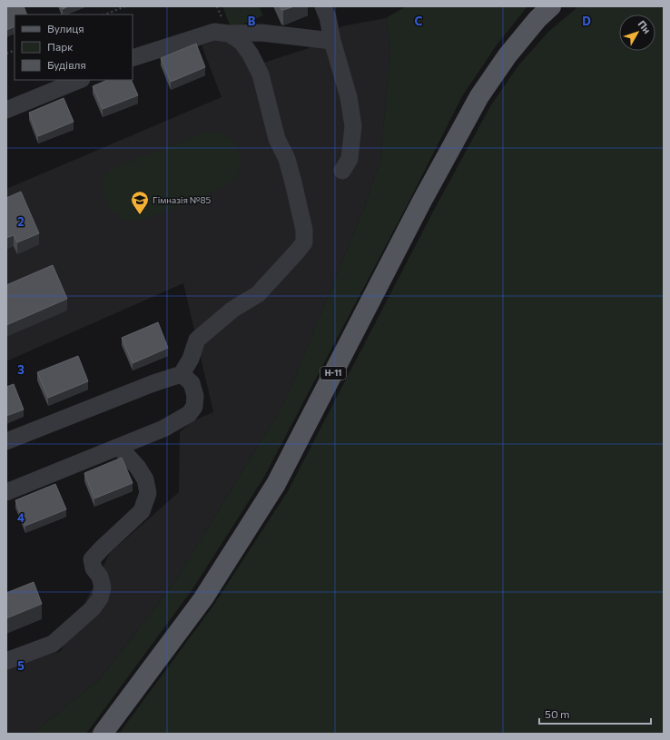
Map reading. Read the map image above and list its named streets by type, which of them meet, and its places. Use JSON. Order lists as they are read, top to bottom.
{
  "streets": {
    "main road": ["Н-11"]
  },
  "places": {
    "school or university": ["Гімназія №85"]
  },
  "legend": ["Вулиця", "Парк", "Будівля"],
  "scale_bar": "50 m",
  "north": "top right",
  "grid": {
    "columns": ["B", "C", "D"],
    "rows": [
      "2",
      "3",
      "4",
      "5"
    ]
  }
}
